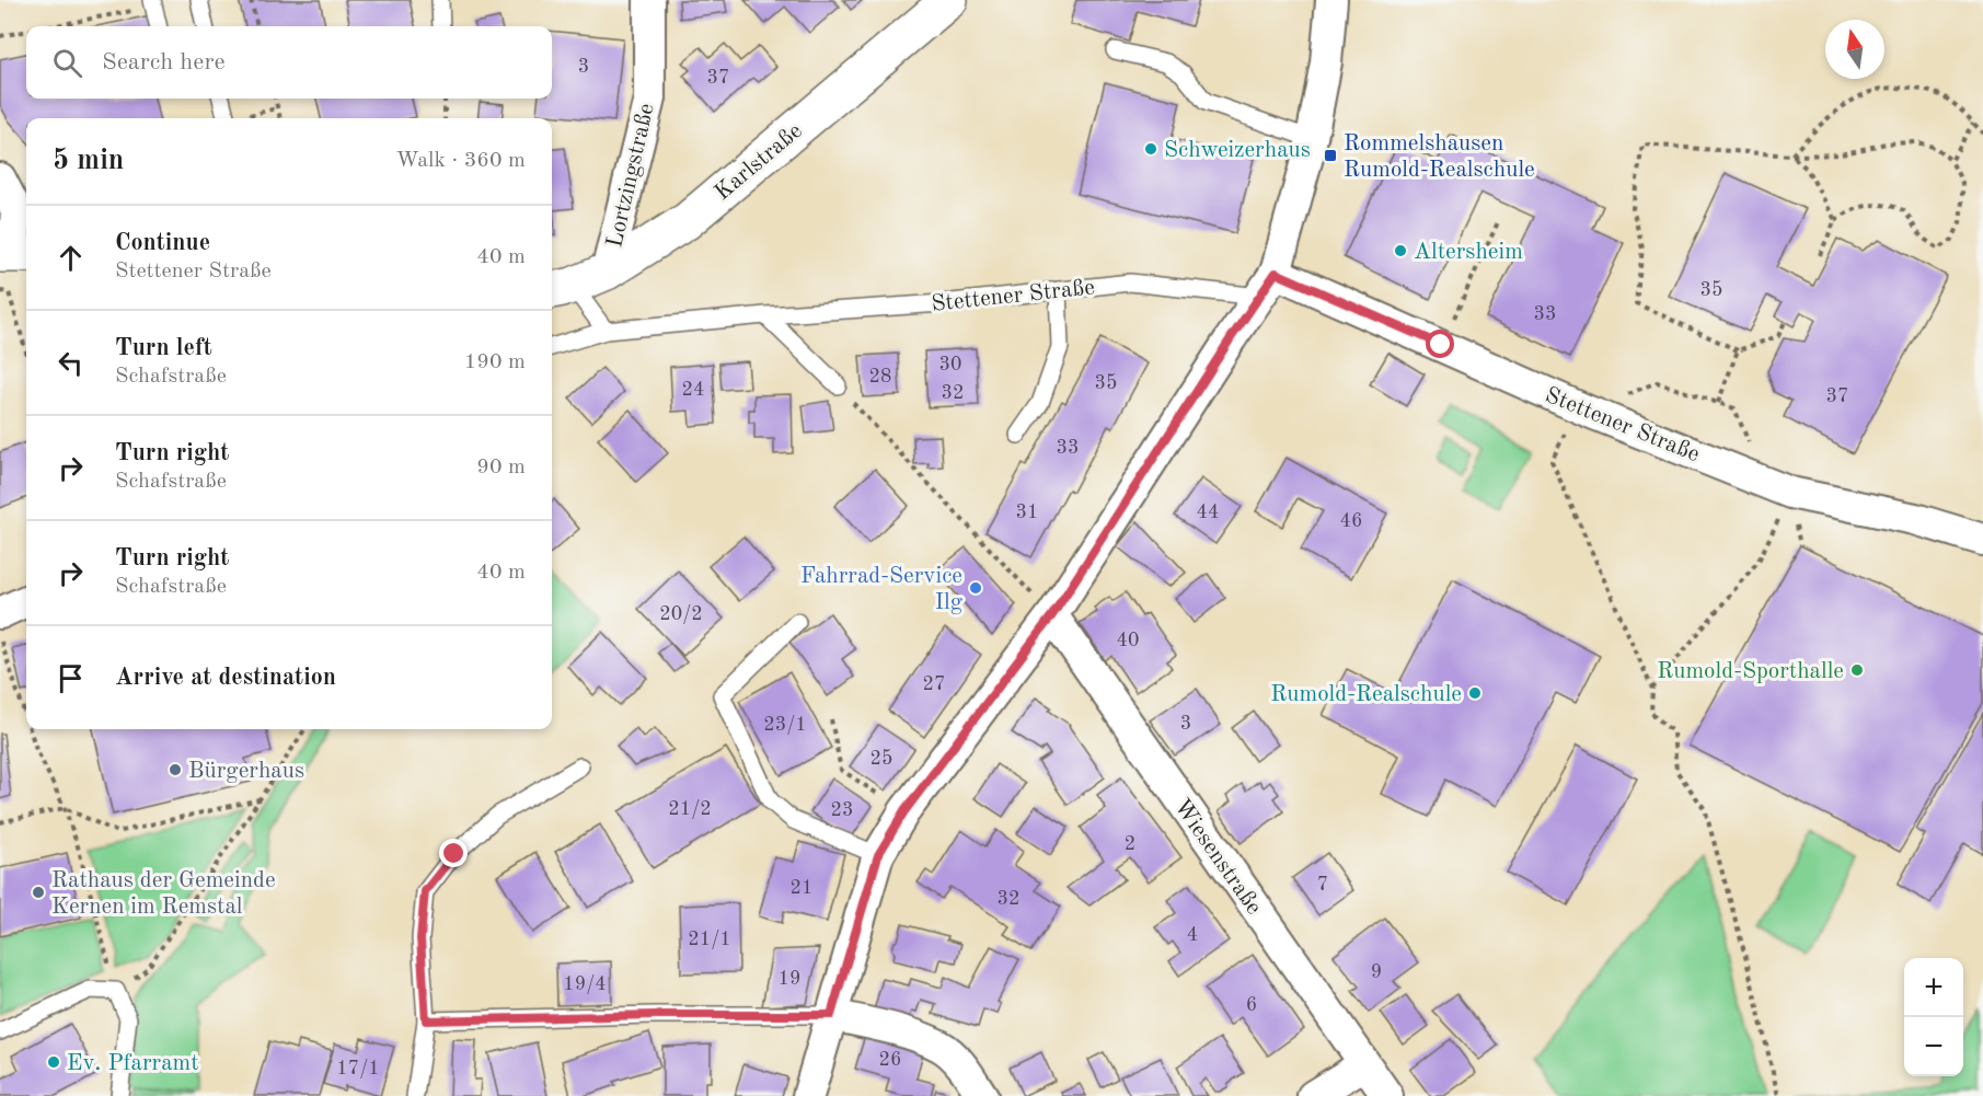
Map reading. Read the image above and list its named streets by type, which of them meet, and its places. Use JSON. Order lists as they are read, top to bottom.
{
  "streets": {
    "main road": ["Karlstraße"],
    "street": ["Lortzingstraße", "Stettener Straße", "Wiesenstraße"]
  },
  "crossings": [
    ["Karlstraße", "Lortzingstraße"]
  ],
  "places": {
    "other": [
      "Schweizerhaus",
      "Altersheim",
      "Fahrrad-Service Ilg",
      "Rumold-Sporthalle",
      "Rumold-Realschule",
      "Bürgerhaus",
      "Rathaus der Gemeinde Kernen im Remstal",
      "Ev. Pfarramt"
    ],
    "transit": ["Rommelshausen Rumold-Realschule"]
  },
  "house_numbers": [
    "3",
    "37",
    "35",
    "33",
    "30",
    "28",
    "35",
    "24",
    "32",
    "37",
    "33",
    "31",
    "44",
    "46",
    "20/2",
    "40",
    "27",
    "3",
    "23/1",
    "25",
    "21/2",
    "23",
    "2",
    "7",
    "21",
    "32",
    "4",
    "21/1",
    "9",
    "19",
    "19/4",
    "6",
    "26",
    "17/1"
  ],
  "north": "top",
  "page": {
    "search": "Search here",
    "heading": ["5 min", "Walk · 360 m"],
    "list": [
      ["Continue", "Stettener Straße", "40 m"],
      ["Turn left", "Schafstraße", "190 m"],
      ["Turn right", "Schafstraße", "90 m"],
      ["Turn right", "Schafstraße", "40 m"],
      "Arrive at destination"
    ],
    "map_buttons": ["+", "−"]
  }
}
